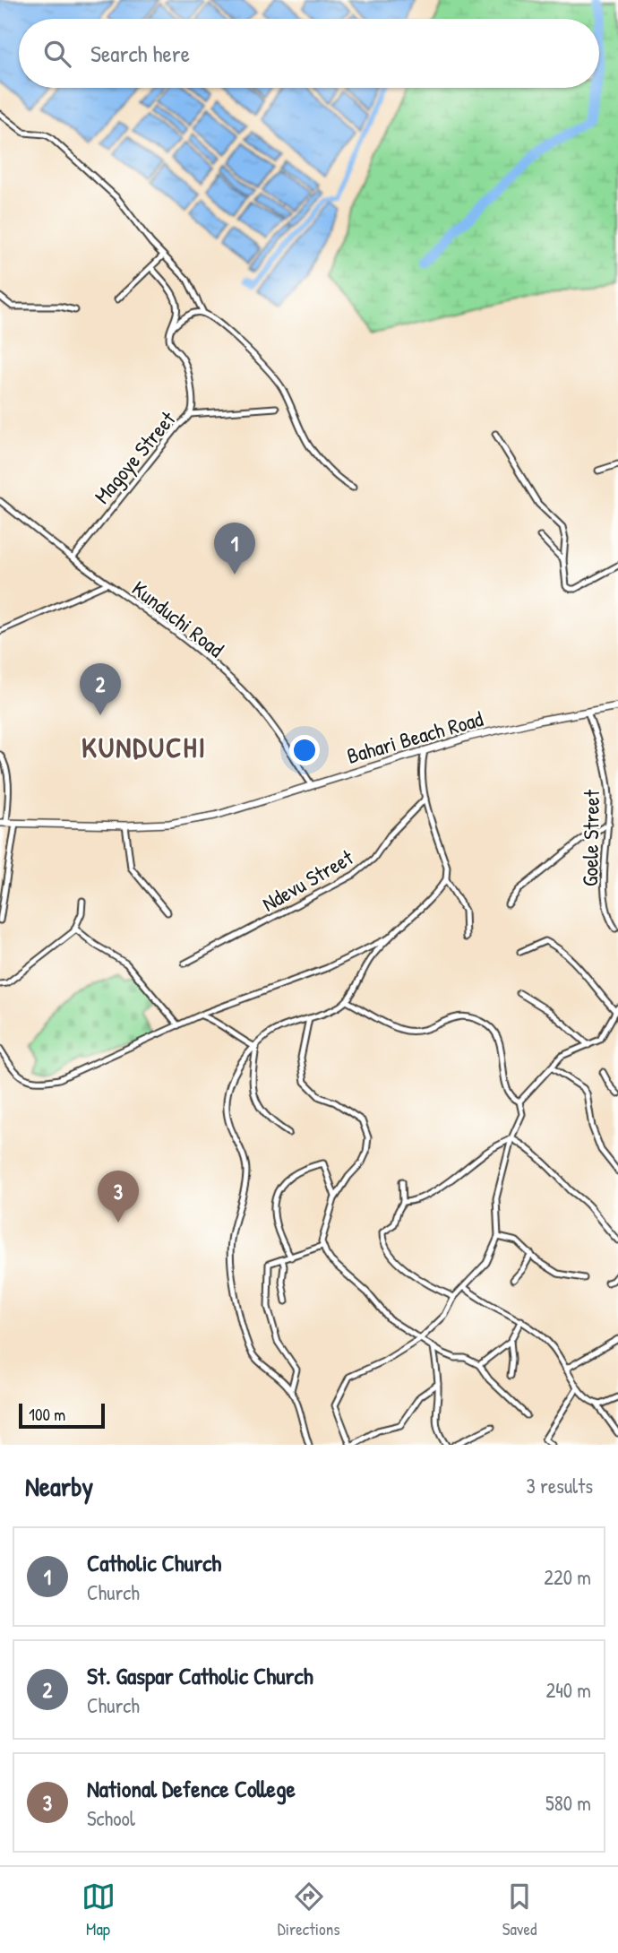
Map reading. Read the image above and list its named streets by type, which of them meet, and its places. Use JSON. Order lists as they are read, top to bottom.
{
  "streets": {
    "street": [
      "Magoye Street",
      "Kunduchi Road",
      "Bahari Beach Road",
      "Goele Street",
      "Ndevu Street"
    ]
  },
  "crossings": [
    ["Magoye Street", "Kunduchi Road"],
    ["Kunduchi Road", "Bahari Beach Road"],
    ["Bahari Beach Road", "Goele Street"]
  ],
  "districts": ["KUNDUCHI"],
  "scale_bar": "100 m",
  "page": {
    "search": "Search here",
    "pins": ["1", "2", "3"],
    "scale": "100 m",
    "heading": ["Nearby", "3 results"],
    "list": [
      {
        "mark": "1",
        "name": "Catholic Church",
        "note": "Church",
        "value": "220 m"
      },
      {
        "mark": "2",
        "name": "St. Gaspar Catholic Church",
        "note": "Church",
        "value": "240 m"
      },
      {
        "mark": "3",
        "name": "National Defence College",
        "note": "School",
        "value": "580 m"
      }
    ],
    "nav": ["Map", "Directions", "Saved"]
  }
}
